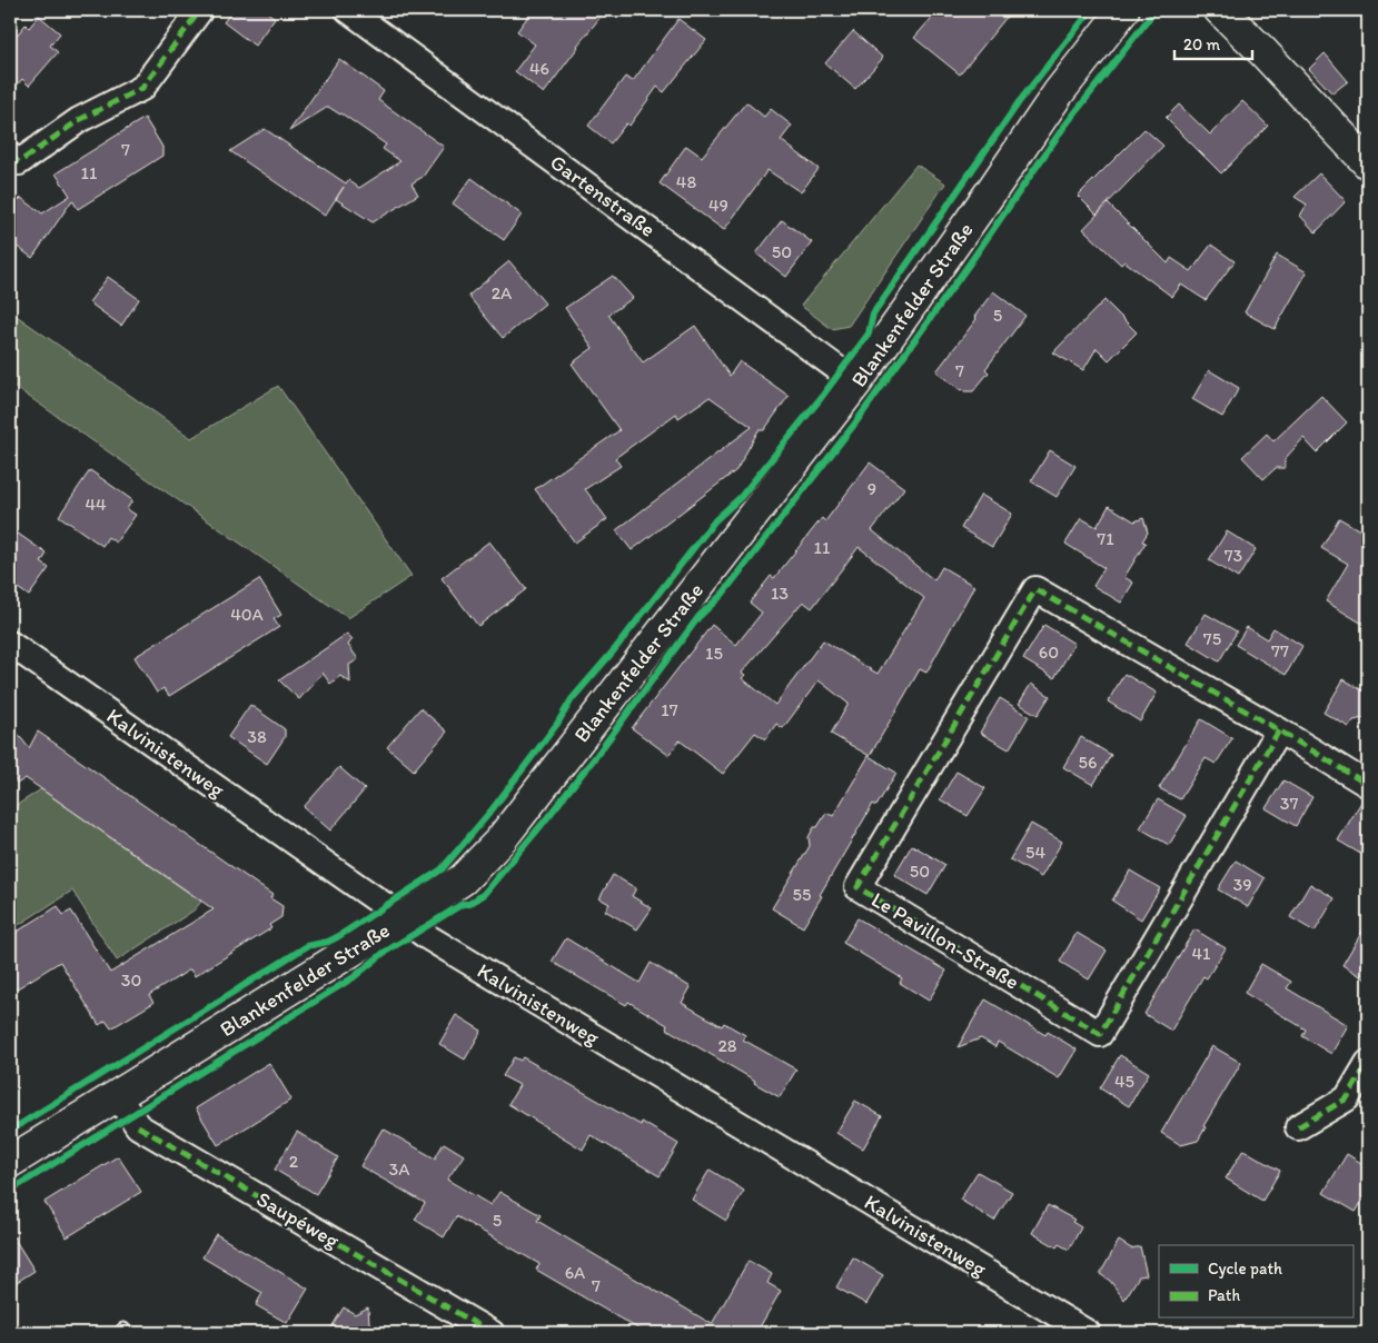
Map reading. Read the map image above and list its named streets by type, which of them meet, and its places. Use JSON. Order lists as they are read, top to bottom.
{
  "streets": {
    "street": [
      "Gartenstraße",
      "Blankenfelder Straße",
      "Kalvinistenweg",
      "Le Pavillon-Straße",
      "Saupéweg"
    ]
  },
  "crossings": [
    ["Gartenstraße", "Blankenfelder Straße"],
    ["Blankenfelder Straße", "Kalvinistenweg"],
    ["Blankenfelder Straße", "Saupéweg"]
  ],
  "house_numbers": [
    "46",
    "7",
    "11",
    "48",
    "49",
    "50",
    "2A",
    "5",
    "7",
    "9",
    "44",
    "71",
    "11",
    "73",
    "13",
    "40A",
    "75",
    "77",
    "60",
    "15",
    "17",
    "38",
    "56",
    "37",
    "54",
    "50",
    "39",
    "55",
    "41",
    "30",
    "28",
    "45",
    "2",
    "3A",
    "5",
    "6A",
    "7"
  ],
  "legend": ["Cycle path", "Path"],
  "scale_bar": "20 m"
}
